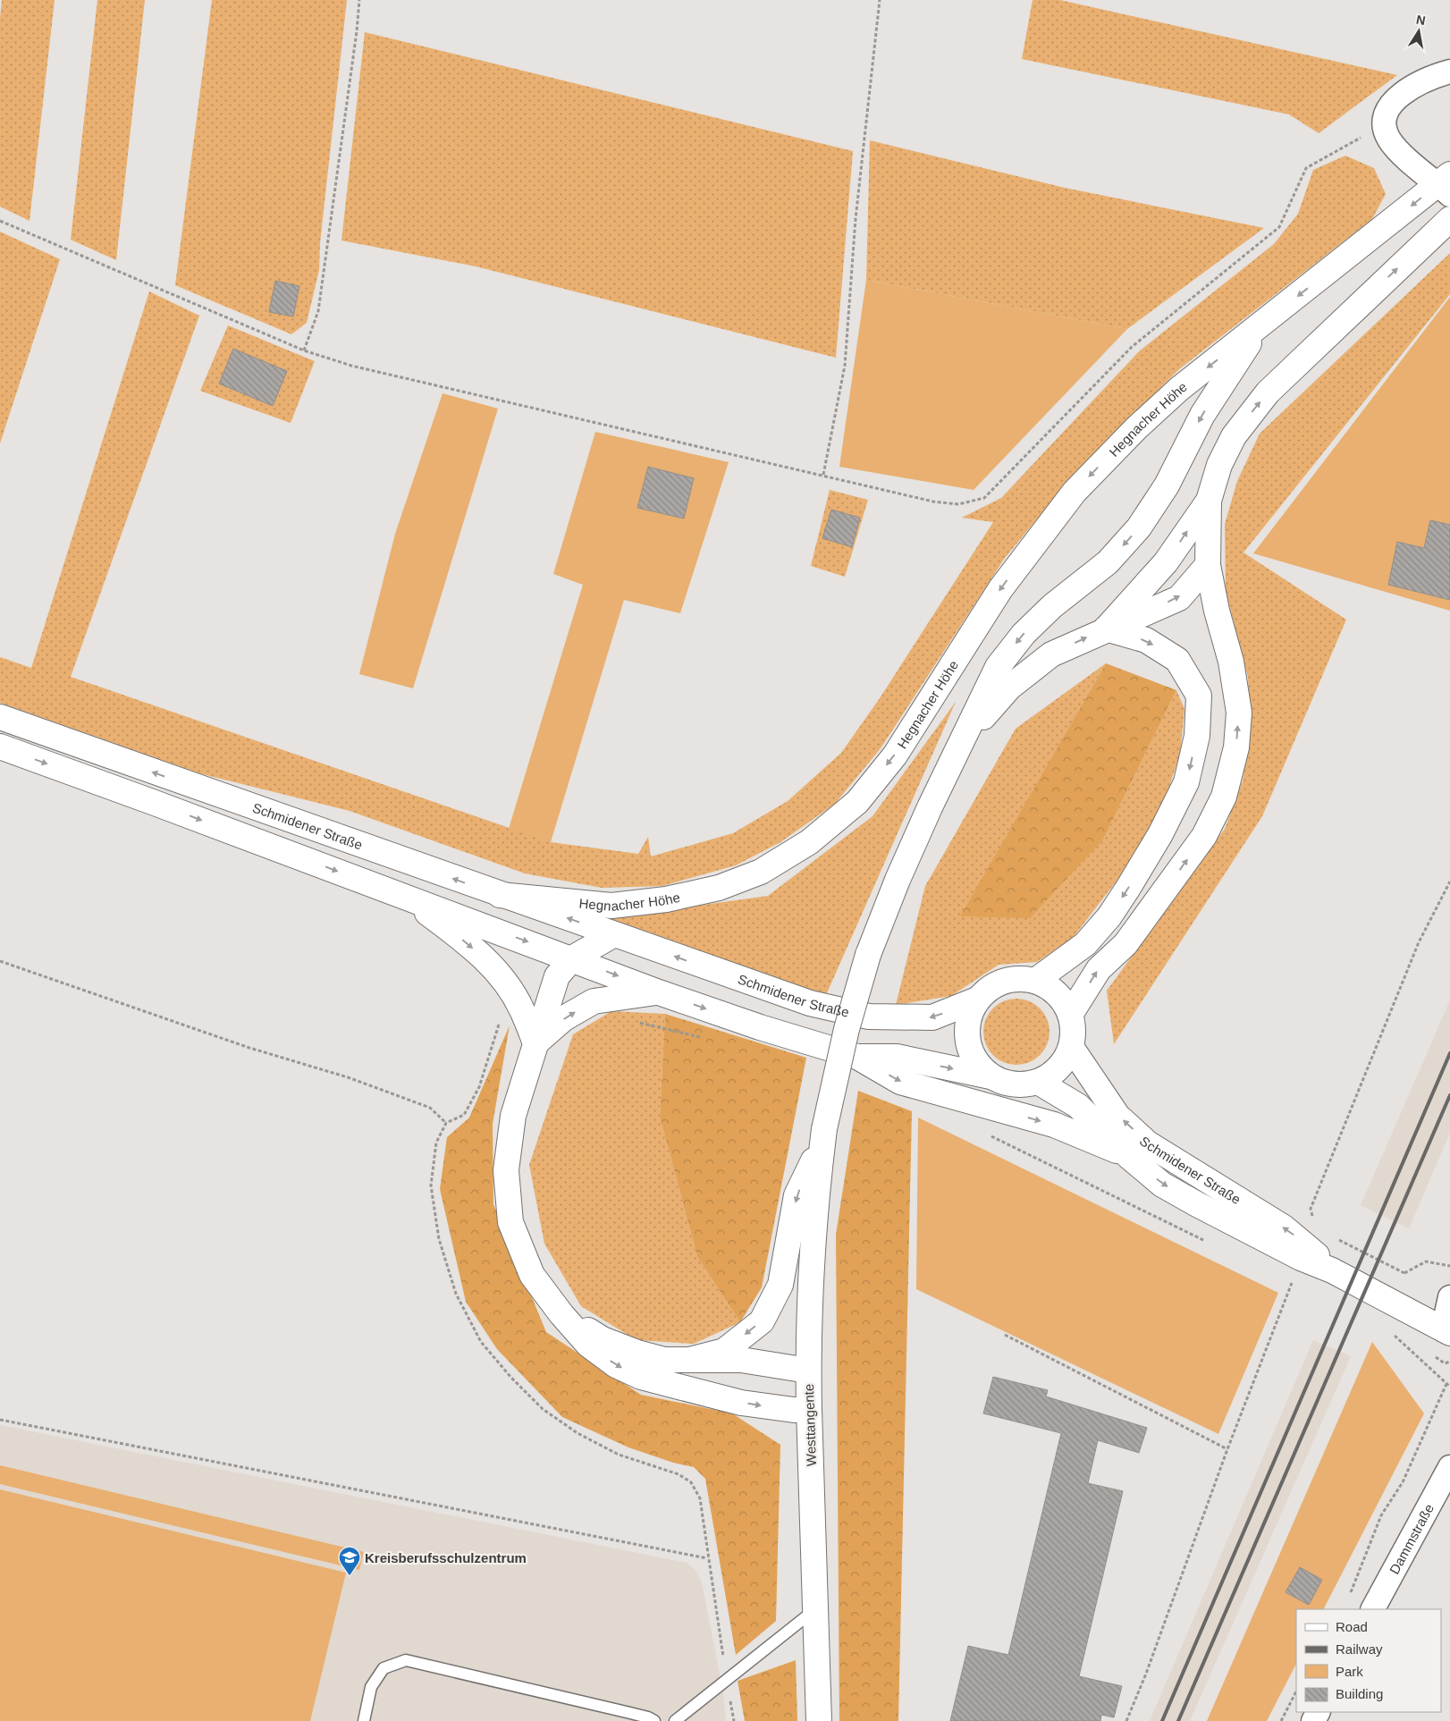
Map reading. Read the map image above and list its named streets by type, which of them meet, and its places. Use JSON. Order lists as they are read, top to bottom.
{
  "streets": {
    "main road": ["Hegnacher Höhe", "Schmidener Straße", "Westtangente"],
    "street": ["Dammstraße"]
  },
  "crossings": [
    ["Hegnacher Höhe", "Schmidener Straße"],
    ["Hegnacher Höhe", "Westtangente"]
  ],
  "places": {
    "school or university": ["Kreisberufsschulzentrum"]
  },
  "legend": [
    "Road",
    "Railway",
    "Park",
    "Building"
  ],
  "north": "top"
}
